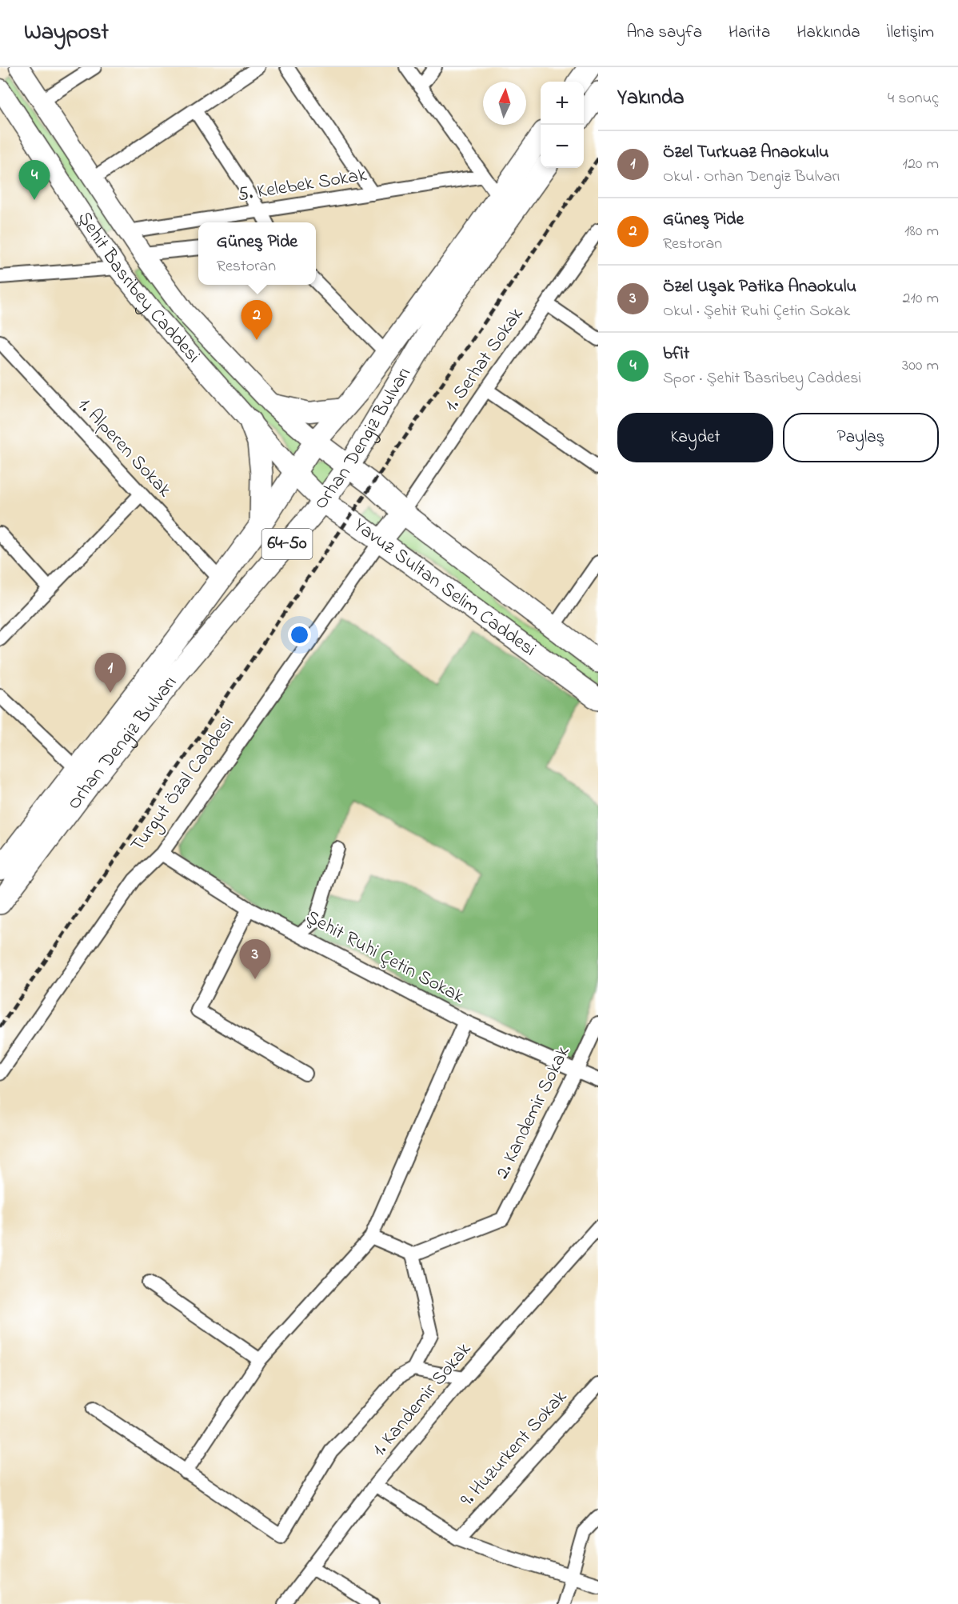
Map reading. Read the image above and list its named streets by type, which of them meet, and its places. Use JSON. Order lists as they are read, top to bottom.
{
  "streets": {
    "main road": ["Orhan Dengiz Bulvarı", "64-50", "Yavuz Sultan Selim Caddesi"],
    "street": [
      "5. Kelebek Sokak",
      "Şehit Basribey Caddesi",
      "1. Serhat Sokak",
      "1. Alperen Sokak",
      "Turgut Özal Caddesi",
      "Şehit Ruhi Çetin Sokak",
      "2. Kandemir Sokak",
      "1. Kandemir Sokak",
      "9. Huzurkent Sokak"
    ]
  },
  "crossings": [
    ["5. Kelebek Sokak", "Şehit Basribey Caddesi"],
    ["Şehit Basribey Caddesi", "Orhan Dengiz Bulvarı"],
    ["Şehit Basribey Caddesi", "Yavuz Sultan Selim Caddesi"],
    ["1. Serhat Sokak", "Yavuz Sultan Selim Caddesi"],
    ["Orhan Dengiz Bulvarı", "1. Alperen Sokak"],
    ["Orhan Dengiz Bulvarı", "Yavuz Sultan Selim Caddesi"],
    ["Yavuz Sultan Selim Caddesi", "Turgut Özal Caddesi"],
    ["Turgut Özal Caddesi", "Şehit Ruhi Çetin Sokak"],
    ["Şehit Ruhi Çetin Sokak", "2. Kandemir Sokak"]
  ],
  "north": "top",
  "page": {
    "header": "Waypost",
    "nav": [
      "Ana sayfa",
      "Harita",
      "Hakkında",
      "İletişim"
    ],
    "heading": ["Yakında", "4 sonuç"],
    "map_buttons": ["+", "−"],
    "list": [
      {
        "mark": "1",
        "name": "Özel Turkuaz Anaokulu",
        "note": "Okul · Orhan Dengiz Bulvarı",
        "value": "120 m"
      },
      {
        "mark": "2",
        "name": "Güneş Pide",
        "note": "Restoran",
        "value": "180 m"
      },
      {
        "mark": "3",
        "name": "Özel Uşak Patika Anaokulu",
        "note": "Okul · Şehit Ruhi Çetin Sokak",
        "value": "210 m"
      },
      {
        "mark": "4",
        "name": "bfit",
        "note": "Spor · Şehit Basribey Caddesi",
        "value": "300 m"
      }
    ],
    "pins": [
      "4",
      "2",
      "1",
      "3"
    ],
    "popup": ["Güneş Pide", "Restoran"],
    "buttons": ["Kaydet", "Paylaş"]
  }
}
